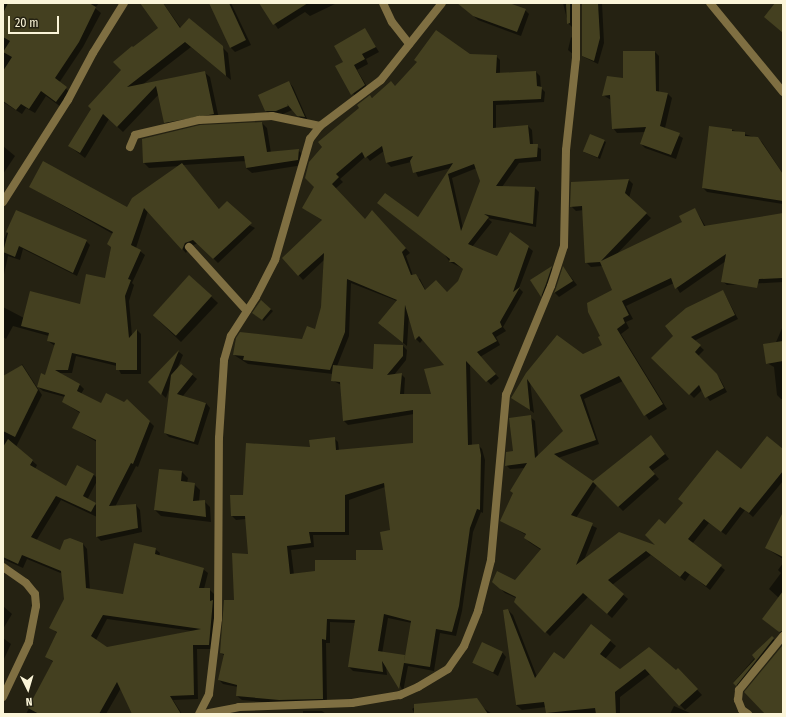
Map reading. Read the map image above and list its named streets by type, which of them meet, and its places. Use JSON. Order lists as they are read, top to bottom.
{
  "scale_bar": "20 m",
  "north": "bottom"
}
